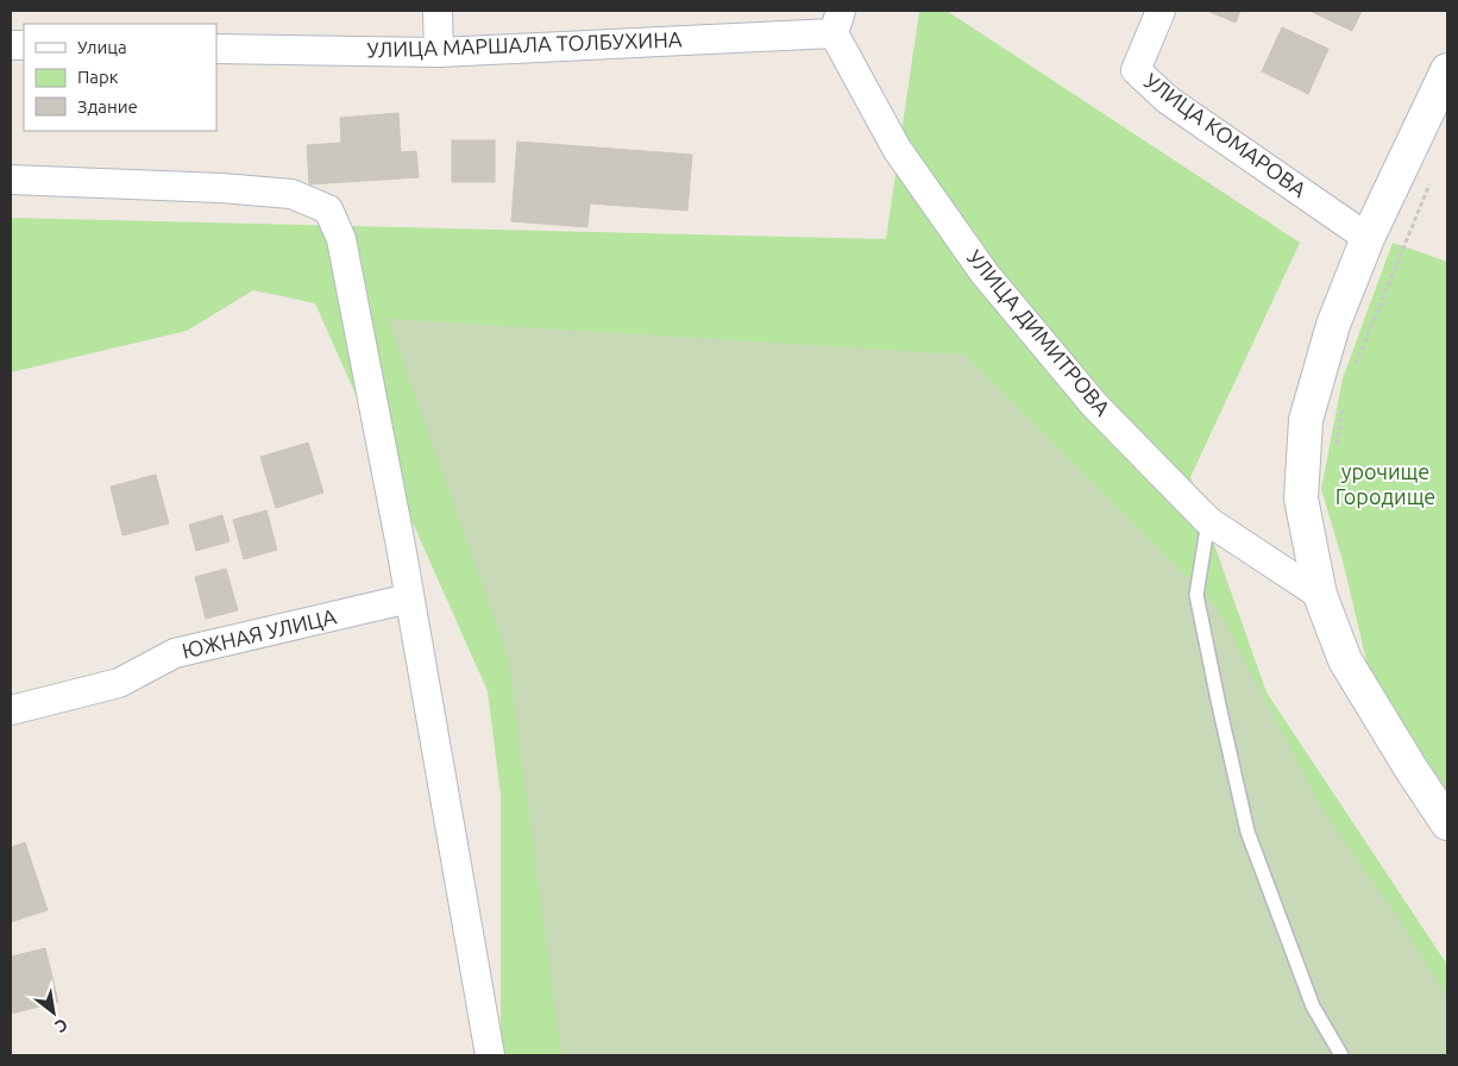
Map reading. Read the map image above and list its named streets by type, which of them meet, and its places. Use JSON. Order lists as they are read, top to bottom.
{
  "streets": {
    "street": [
      "УЛИЦА МАРШАЛА ТОЛБУХИНА",
      "УЛИЦА КОМАРОВА",
      "УЛИЦА ДИМИТРОВА",
      "ЮЖНАЯ УЛИЦА"
    ]
  },
  "crossings": [
    ["УЛИЦА МАРШАЛА ТОЛБУХИНА", "УЛИЦА ДИМИТРОВА"]
  ],
  "parks": ["урочище Городище"],
  "legend": ["Улица", "Парк", "Здание"],
  "north": "bottom right"
}
